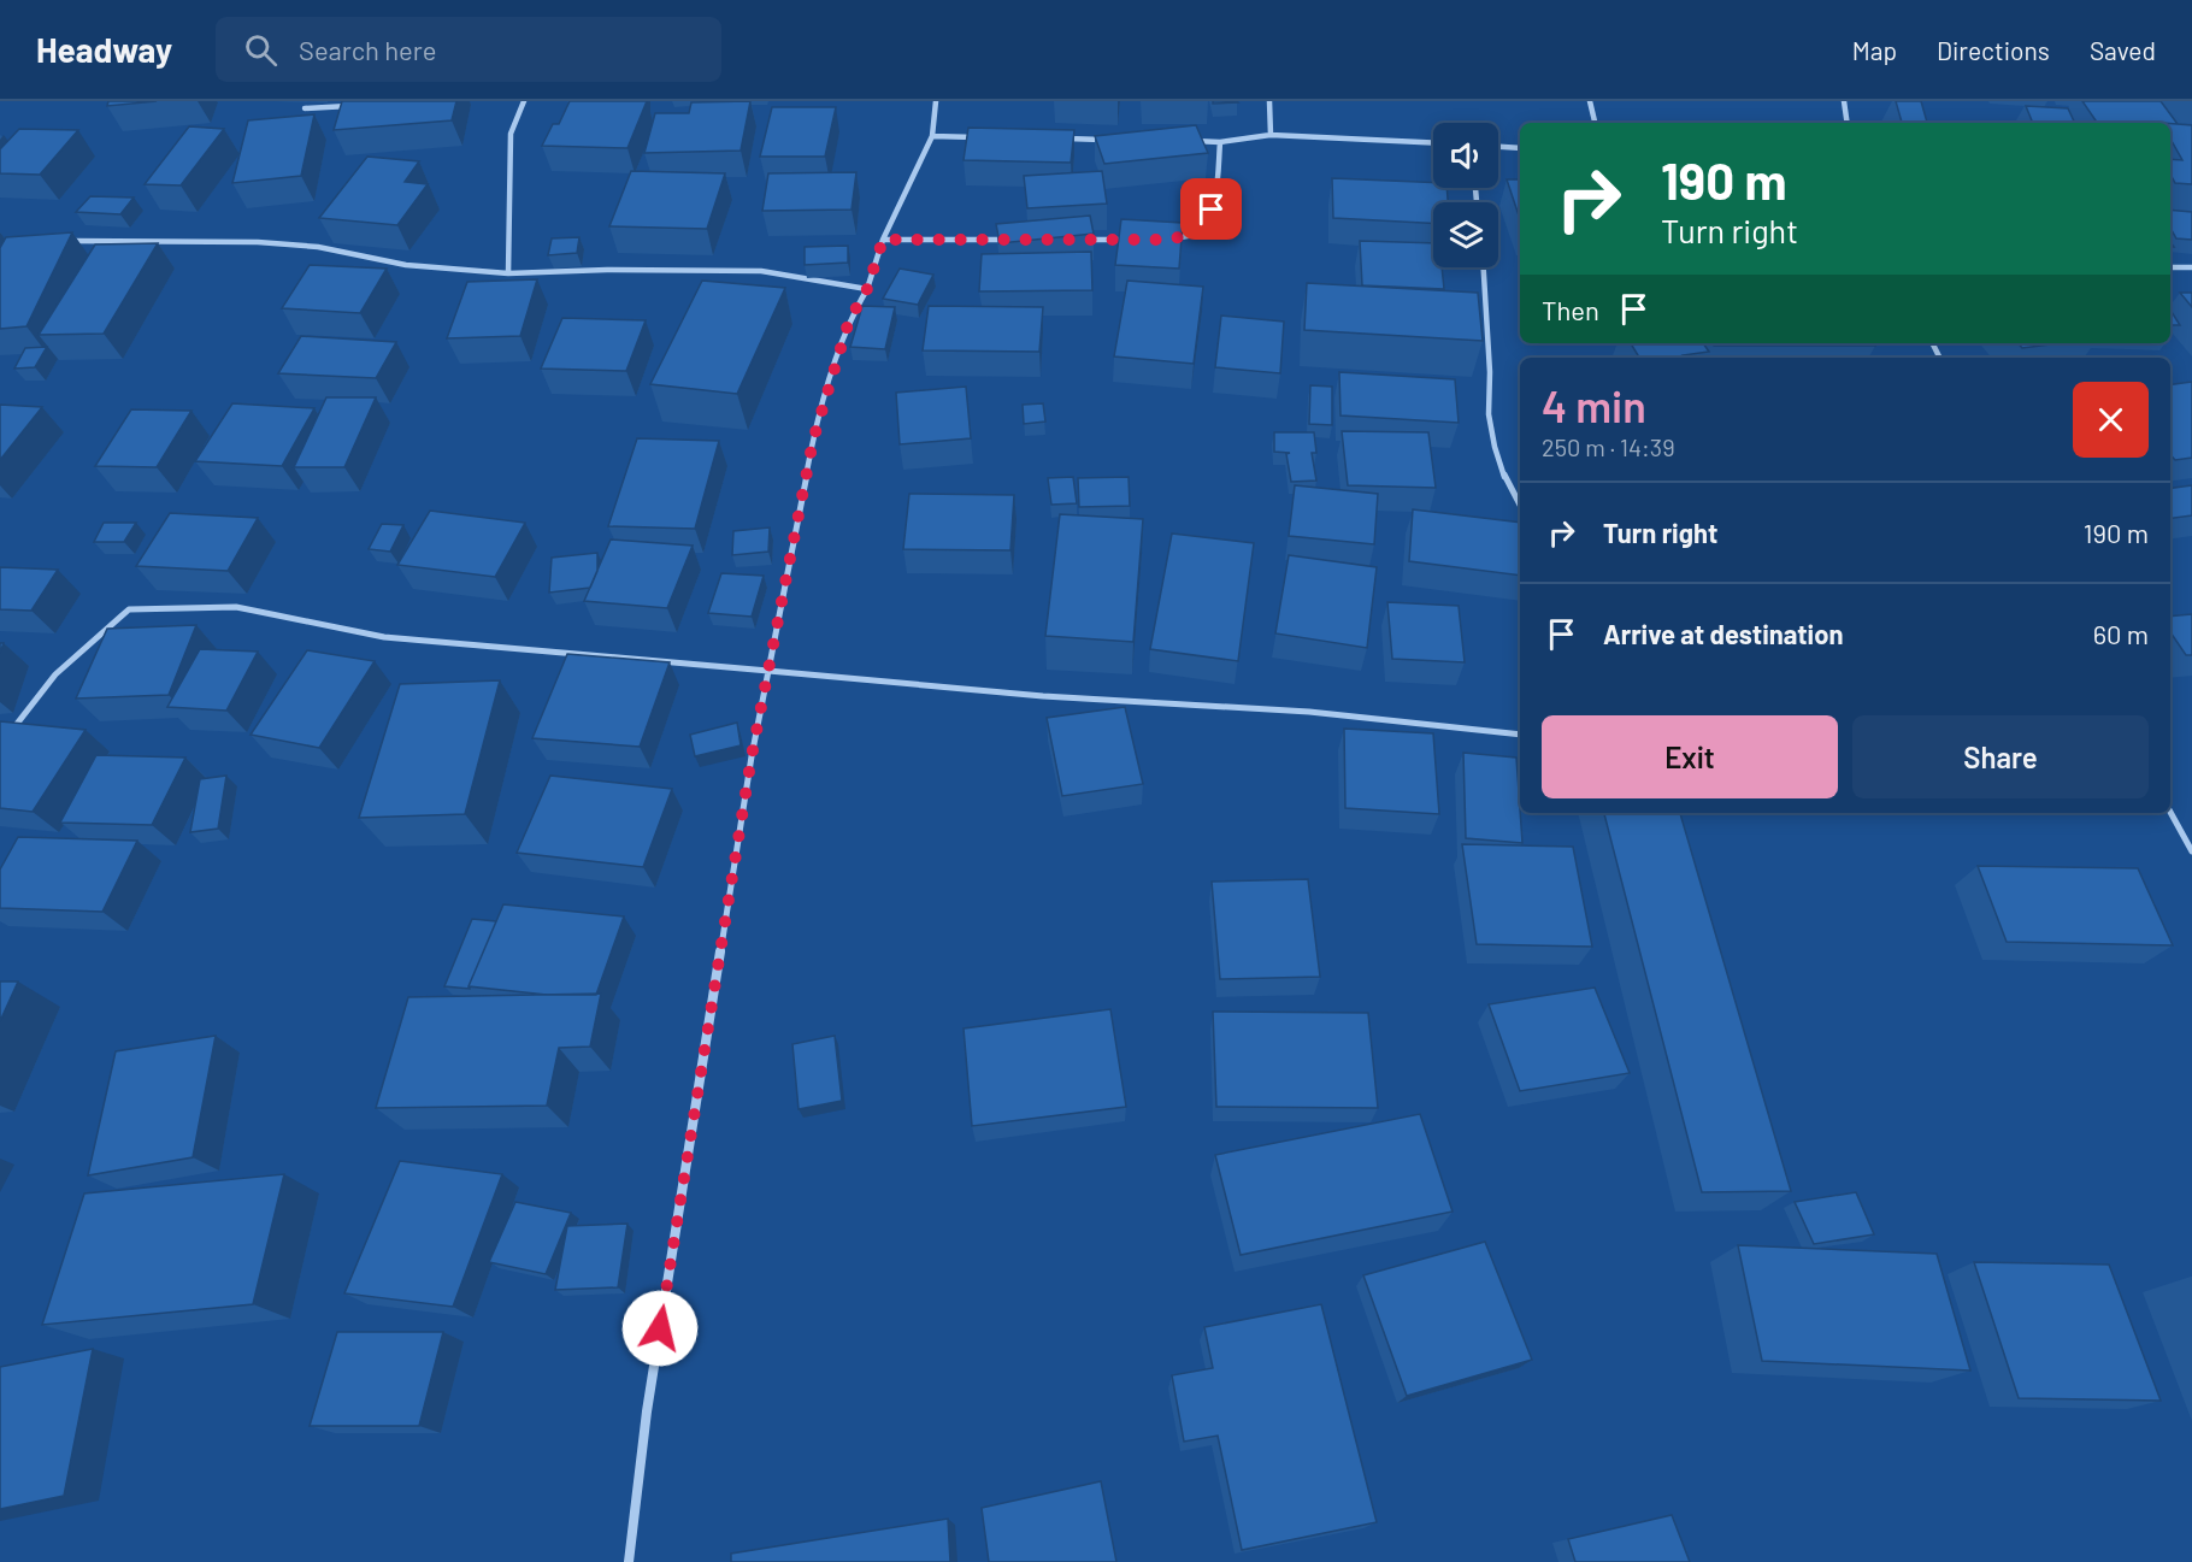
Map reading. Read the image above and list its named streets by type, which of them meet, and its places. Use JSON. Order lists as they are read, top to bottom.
{
  "page": {
    "header": "Headway",
    "search": "Search here",
    "nav": ["Map", "Directions", "Saved"],
    "turn": ["190 m", "Turn right"],
    "then": "Then",
    "heading": ["4 min", "250 m · 14:39"],
    "list": [
      {
        "name": "Turn right",
        "value": "190 m"
      },
      {
        "name": "Arrive at destination",
        "value": "60 m"
      }
    ],
    "buttons": ["Exit", "Share"]
  }
}
